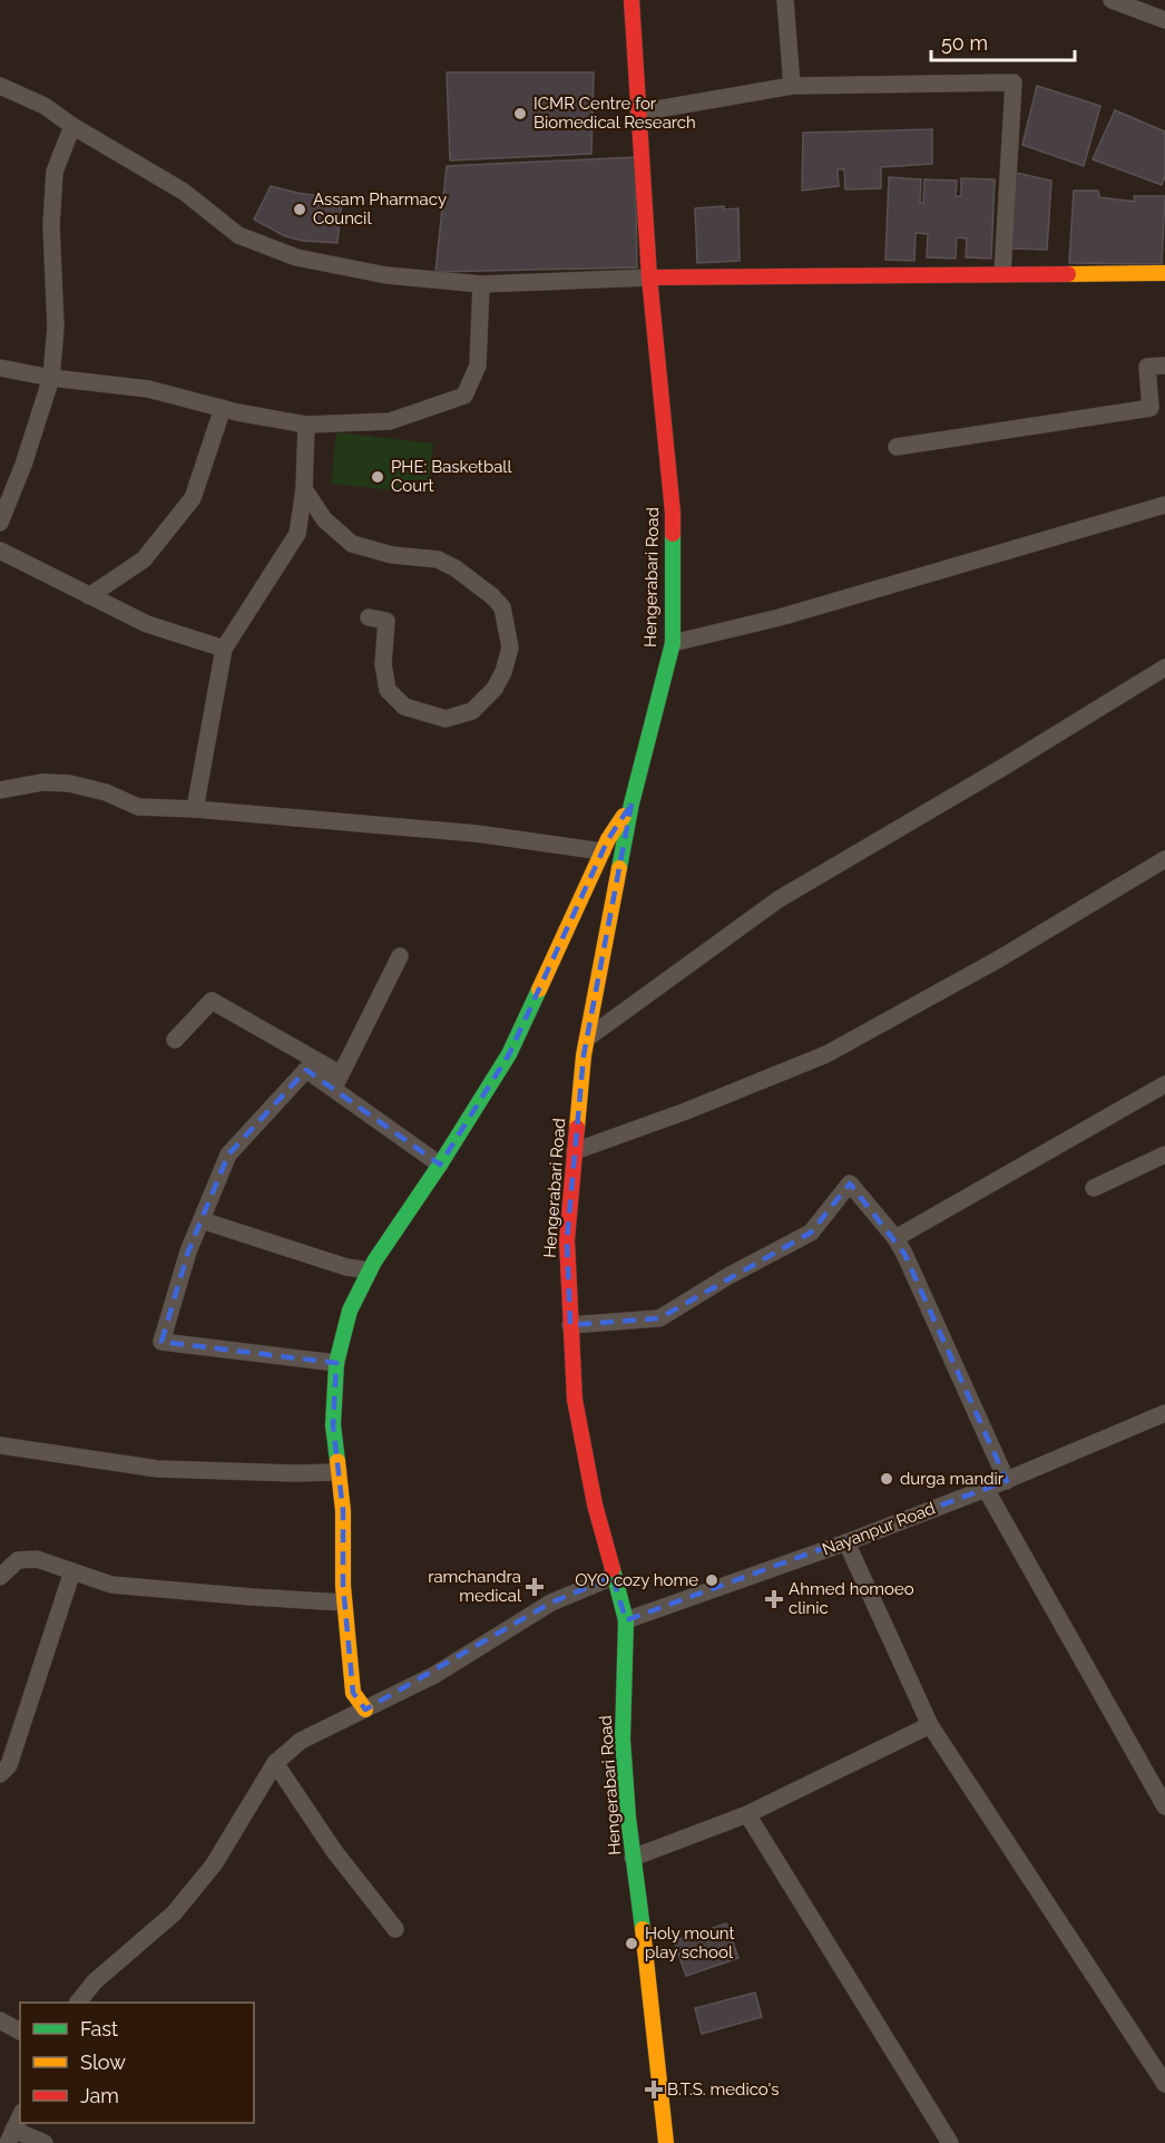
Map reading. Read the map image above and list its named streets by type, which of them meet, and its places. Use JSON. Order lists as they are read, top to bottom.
{
  "streets": {
    "main road": ["Hengerabari Road"],
    "street": ["Nayanpur Road"]
  },
  "crossings": [
    ["Hengerabari Road", "Nayanpur Road"]
  ],
  "places": {
    "other": [
      "ICMR Centre for Biomedical Research",
      "Assam Pharmacy Council",
      "PHE: Basketball Court",
      "durga mandir",
      "OYO cozy home",
      "Holy mount play school"
    ],
    "health": ["ramchandra medical", "Ahmed homoeo clinic", "B.T.S. medico's"]
  },
  "legend": ["Fast", "Slow", "Jam"],
  "scale_bar": "50 m"
}
